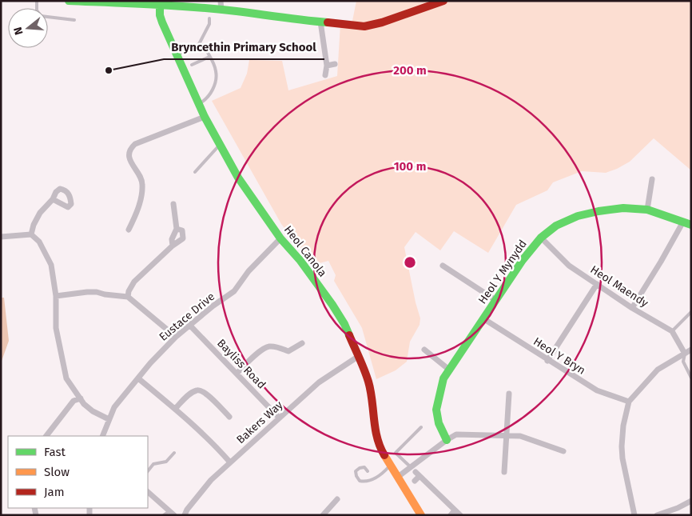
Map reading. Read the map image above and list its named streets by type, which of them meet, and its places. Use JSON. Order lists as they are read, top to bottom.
{
  "streets": {
    "street": [
      "Heol Canola",
      "Heol Y Mynydd",
      "Heol Maendy",
      "Eustace Drive",
      "Heol Y Bryn",
      "Bayliss Road",
      "Bakers Way"
    ]
  },
  "crossings": [
    ["Heol Canola", "Eustace Drive"],
    ["Heol Canola", "Bakers Way"],
    ["Heol Y Mynydd", "Heol Maendy"],
    ["Heol Y Mynydd", "Heol Y Bryn"],
    ["Eustace Drive", "Bayliss Road"],
    ["Bayliss Road", "Bakers Way"]
  ],
  "places": ["Bryncethin Primary School"],
  "legend": ["Fast", "Slow", "Jam"],
  "north": "left",
  "rings": ["200 m", "100 m"]
}
